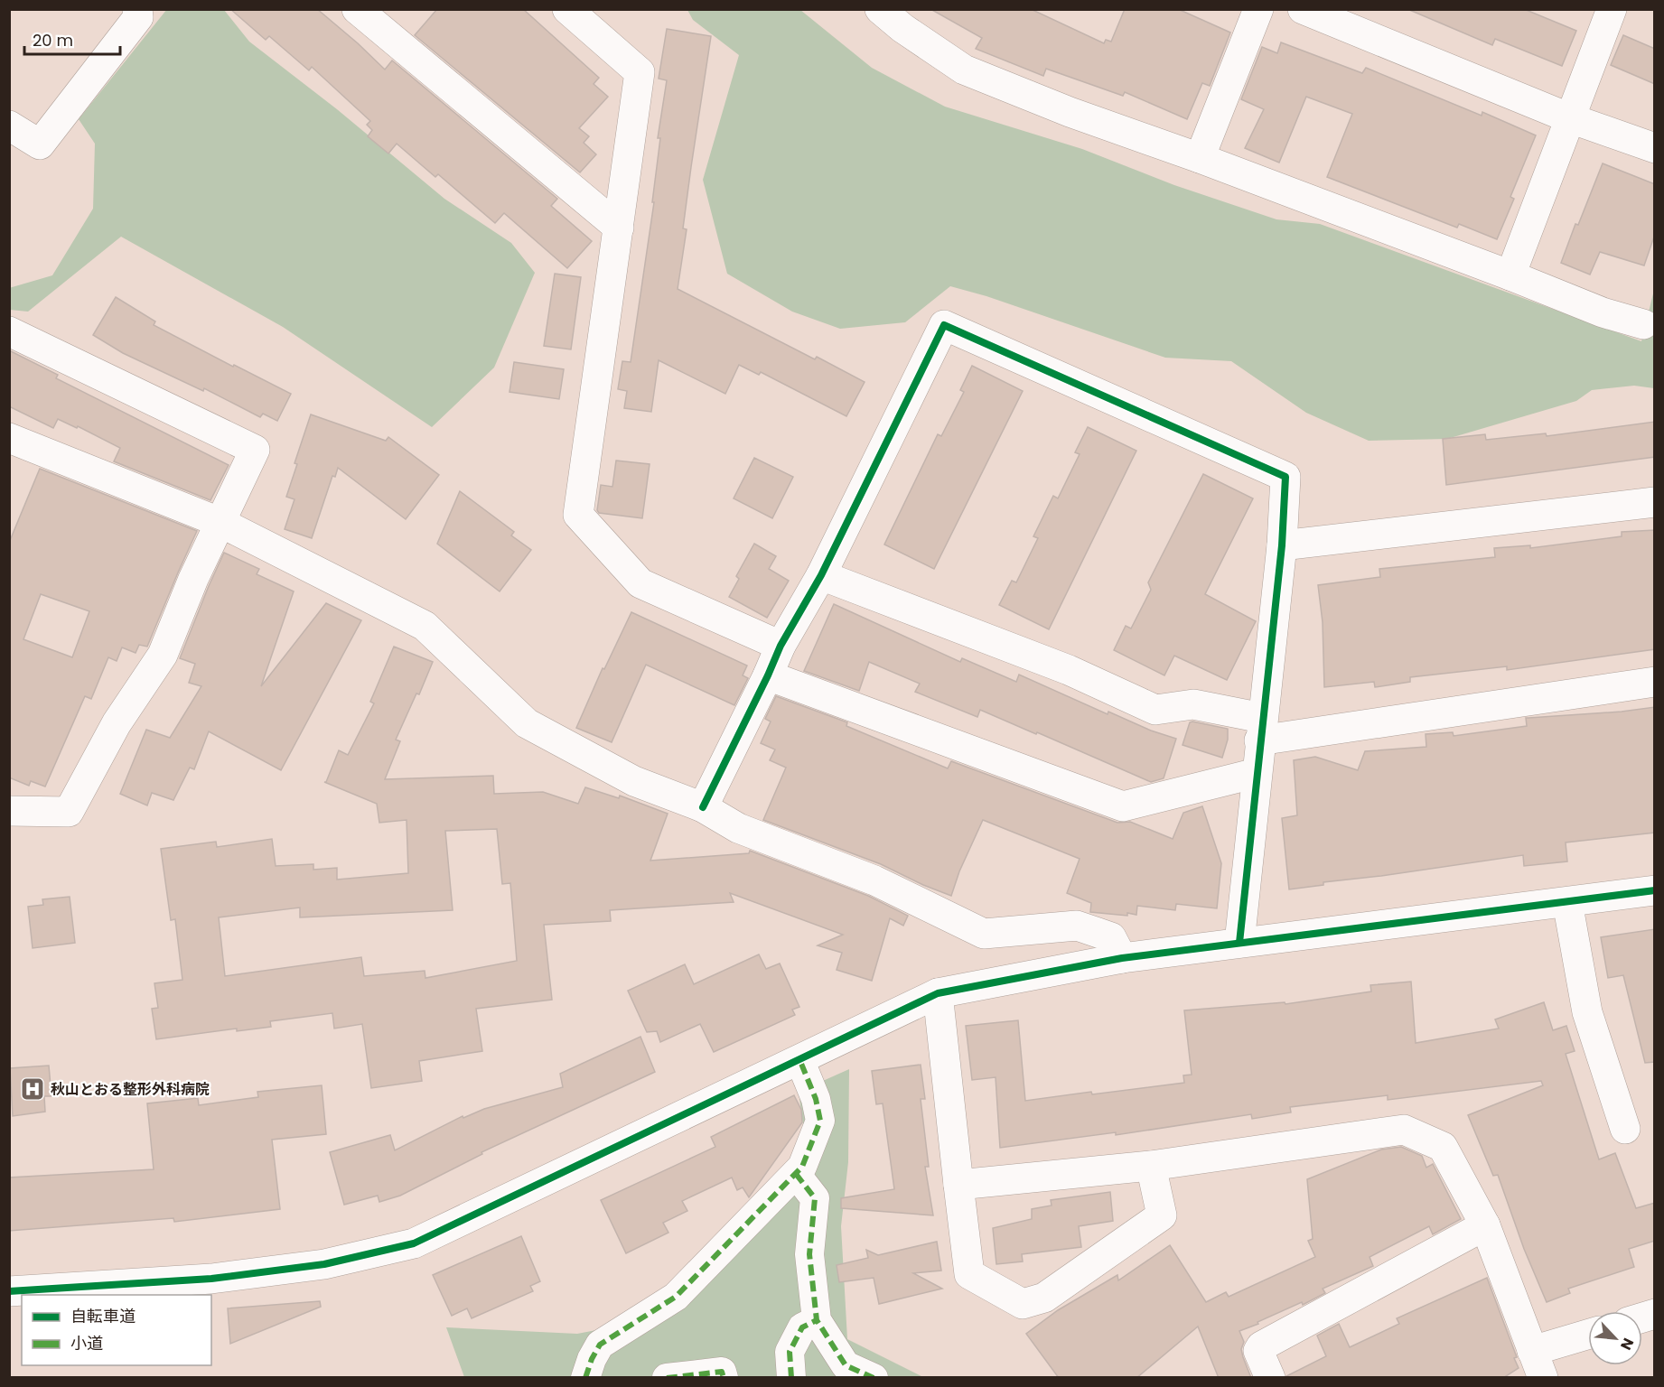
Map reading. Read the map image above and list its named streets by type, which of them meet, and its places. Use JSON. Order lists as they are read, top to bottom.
{
  "places": {
    "hospital": ["秋山とおる整形外科病院"]
  },
  "legend": ["自転車道", "小道"],
  "scale_bar": "20 m",
  "north": "bottom right"
}
